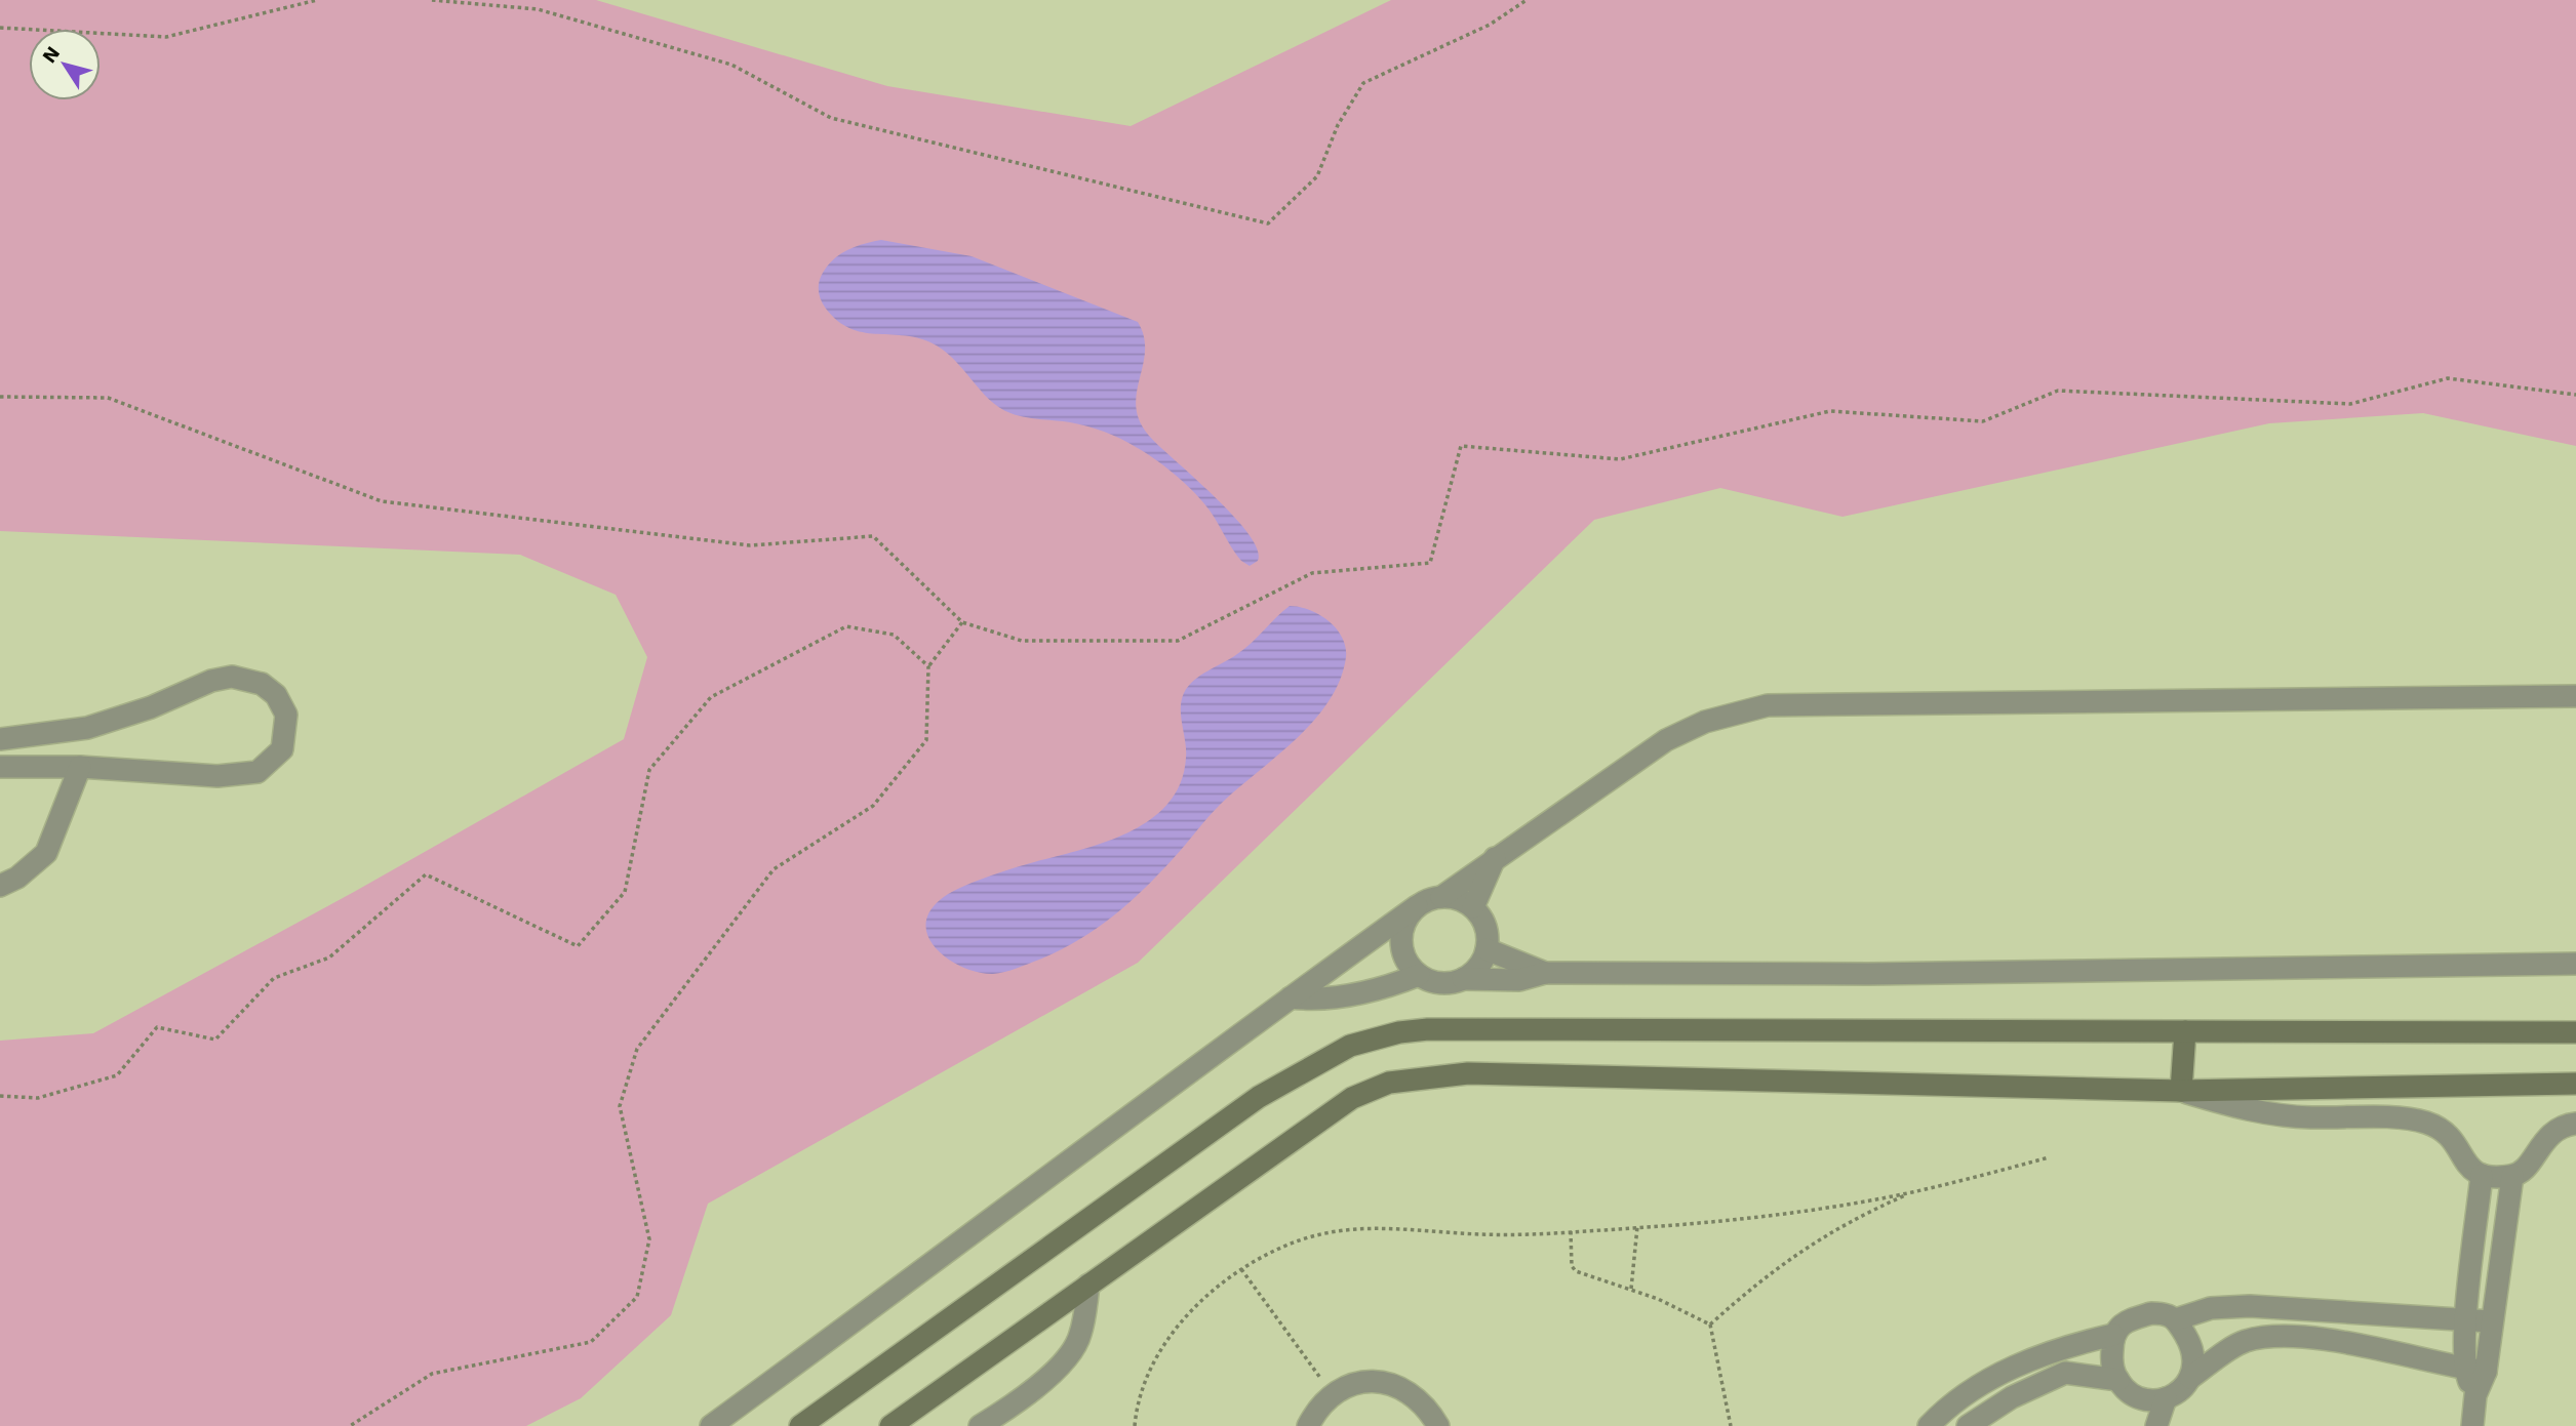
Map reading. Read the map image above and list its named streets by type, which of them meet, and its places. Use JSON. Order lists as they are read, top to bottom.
{
  "north": "top left"
}
